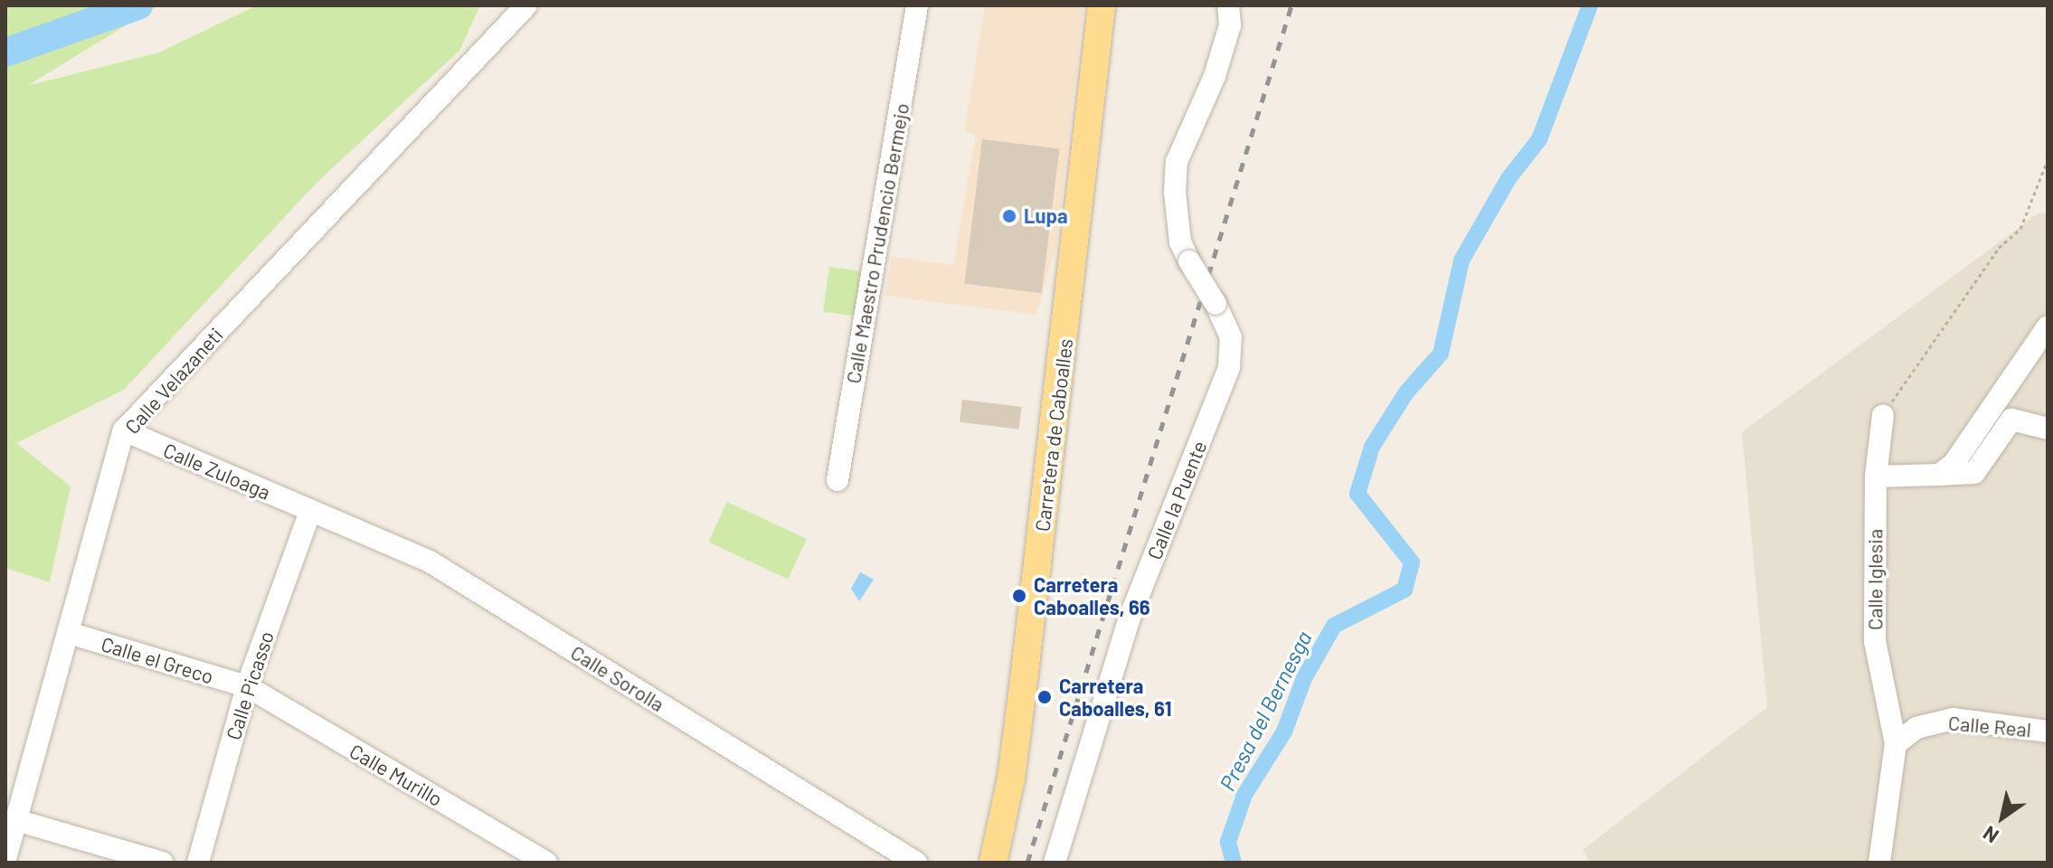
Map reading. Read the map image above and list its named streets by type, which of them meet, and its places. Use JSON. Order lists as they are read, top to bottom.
{
  "streets": {
    "main road": ["Carretera de Caboalles"],
    "street": [
      "Calle Maestro Prudencio Bermejo",
      "Calle Velazaneti",
      "Calle Zuloaga",
      "Calle la Puente",
      "Calle Iglesia",
      "Calle el Greco",
      "Calle Sorolla",
      "Calle Picasso",
      "Calle Real",
      "Calle Murillo"
    ]
  },
  "crossings": [
    ["Calle Velazaneti", "Calle Zuloaga"],
    ["Calle Velazaneti", "Calle el Greco"],
    ["Calle Zuloaga", "Calle Sorolla"],
    ["Calle Zuloaga", "Calle Picasso"],
    ["Calle Iglesia", "Calle Real"],
    ["Calle el Greco", "Calle Picasso"],
    ["Calle el Greco", "Calle Murillo"],
    ["Calle Sorolla", "Calle Picasso"],
    ["Calle Picasso", "Calle Murillo"]
  ],
  "water": ["Presa del Bernesga"],
  "places": ["Lupa", "Carretera Caboalles, 66", "Carretera Caboalles, 61"],
  "north": "bottom left"
}
